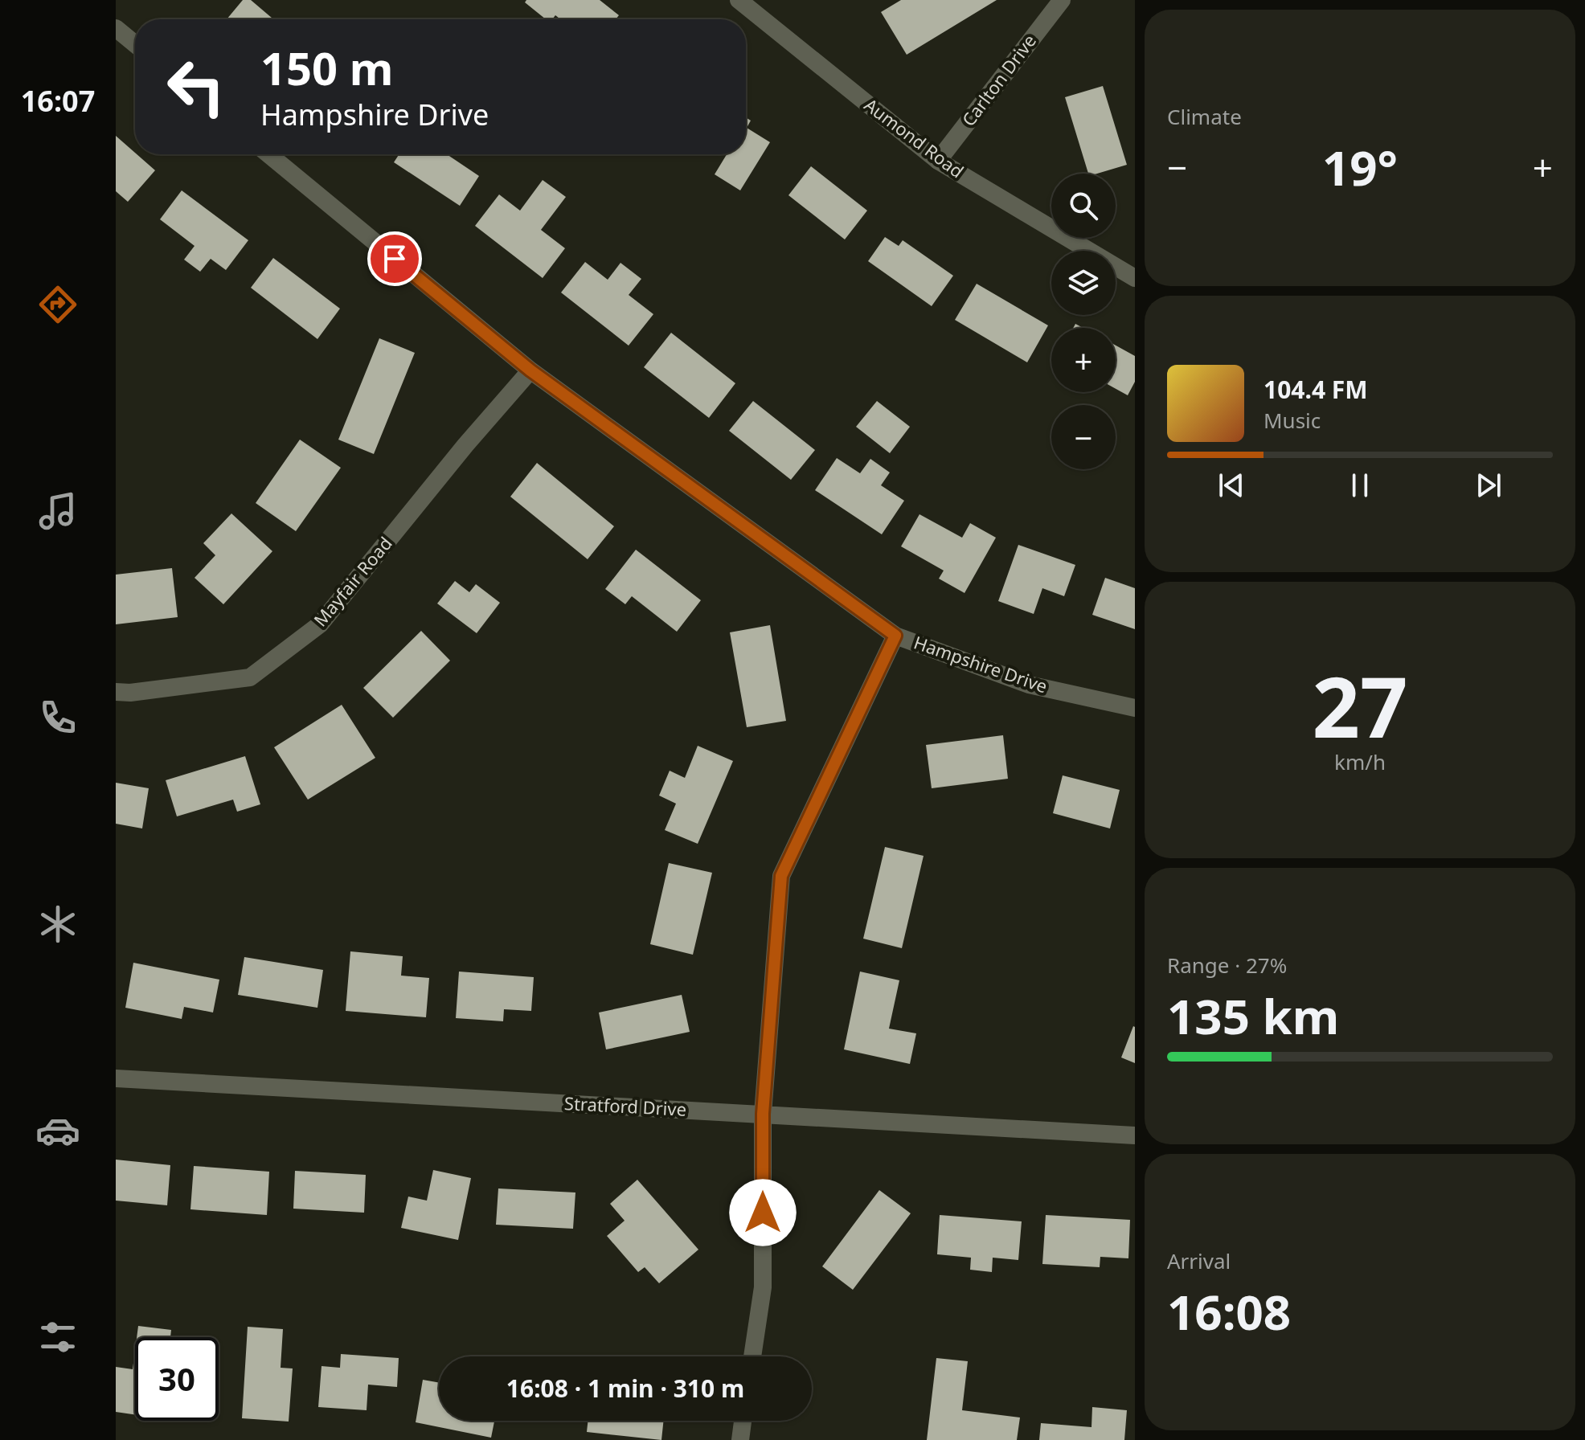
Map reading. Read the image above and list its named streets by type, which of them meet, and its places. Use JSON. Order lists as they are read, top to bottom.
{
  "streets": {
    "street": [
      "Carlton Drive",
      "Aumond Road",
      "Mayfair Road",
      "Hampshire Drive",
      "Stratford Drive"
    ]
  },
  "crossings": [
    ["Carlton Drive", "Aumond Road"],
    ["Mayfair Road", "Hampshire Drive"]
  ],
  "page": {
    "tabs": "16:07",
    "tile": [
      "Climate",
      ["27", "km/h"],
      ["Range · 27%", "135 km"],
      ["Arrival", "16:08"]
    ],
    "turn": ["150 m", "Hampshire Drive"],
    "heat": ["−", "19°", "+"],
    "map_buttons": ["+", "−"],
    "song": ["104.4 FM", "Music"],
    "limit": "30",
    "trip": "16:08 · 1 min · 310 m"
  }
}
